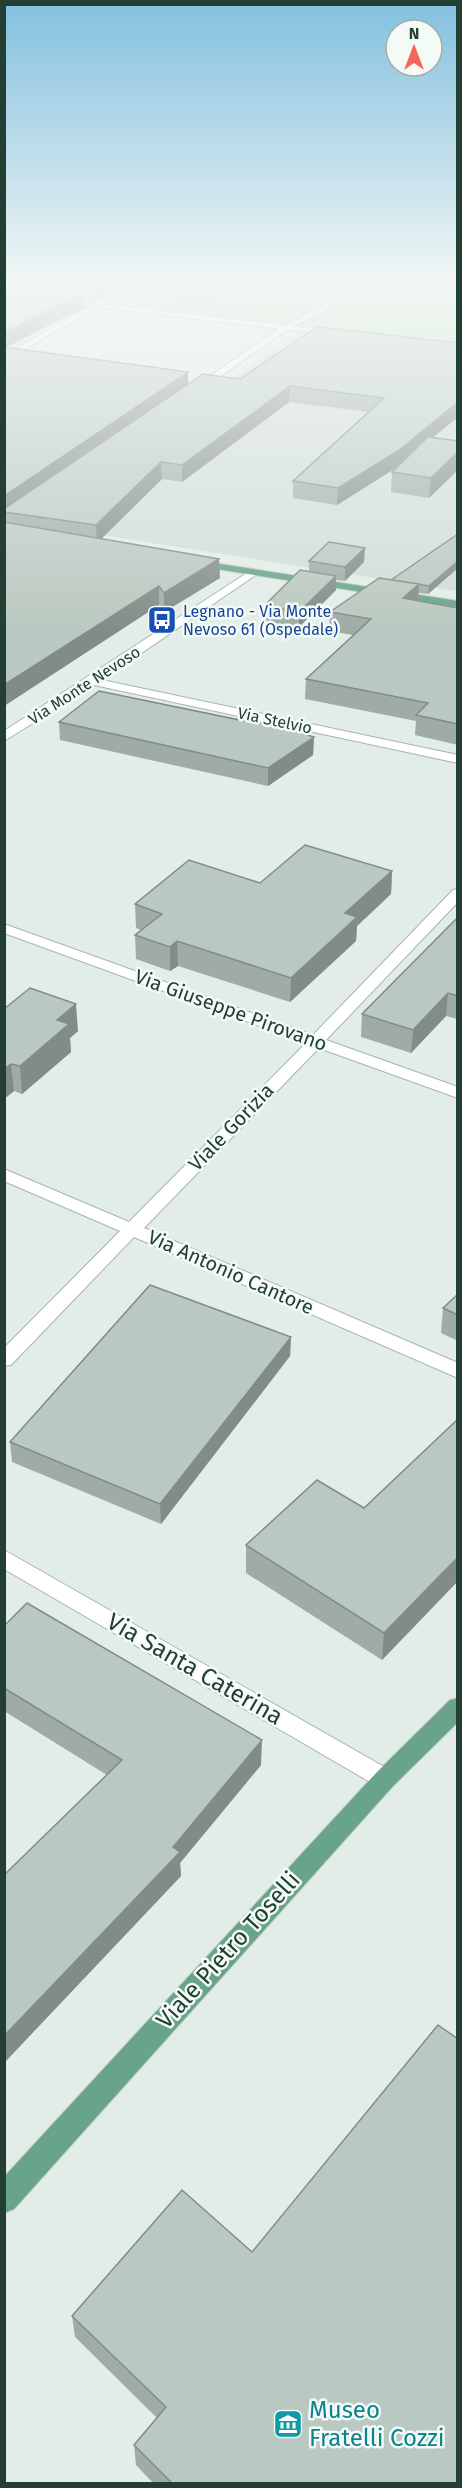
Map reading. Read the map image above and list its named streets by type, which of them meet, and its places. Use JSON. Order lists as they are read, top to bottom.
{
  "streets": {
    "main road": ["Viale Pietro Toselli"],
    "street": [
      "Via Monte Nevoso",
      "Via Stelvio",
      "Via Giuseppe Pirovano",
      "Viale Gorizia",
      "Via Antonio Cantore",
      "Via Santa Caterina"
    ]
  },
  "crossings": [
    ["Via Monte Nevoso", "Via Stelvio"],
    ["Via Giuseppe Pirovano", "Viale Gorizia"],
    ["Viale Gorizia", "Via Antonio Cantore"],
    ["Via Santa Caterina", "Viale Pietro Toselli"]
  ],
  "places": {
    "bus stop": ["Legnano - Via Monte Nevoso 61 (Ospedale)"],
    "museum": ["Museo Fratelli Cozzi"]
  },
  "north": "top"
}
